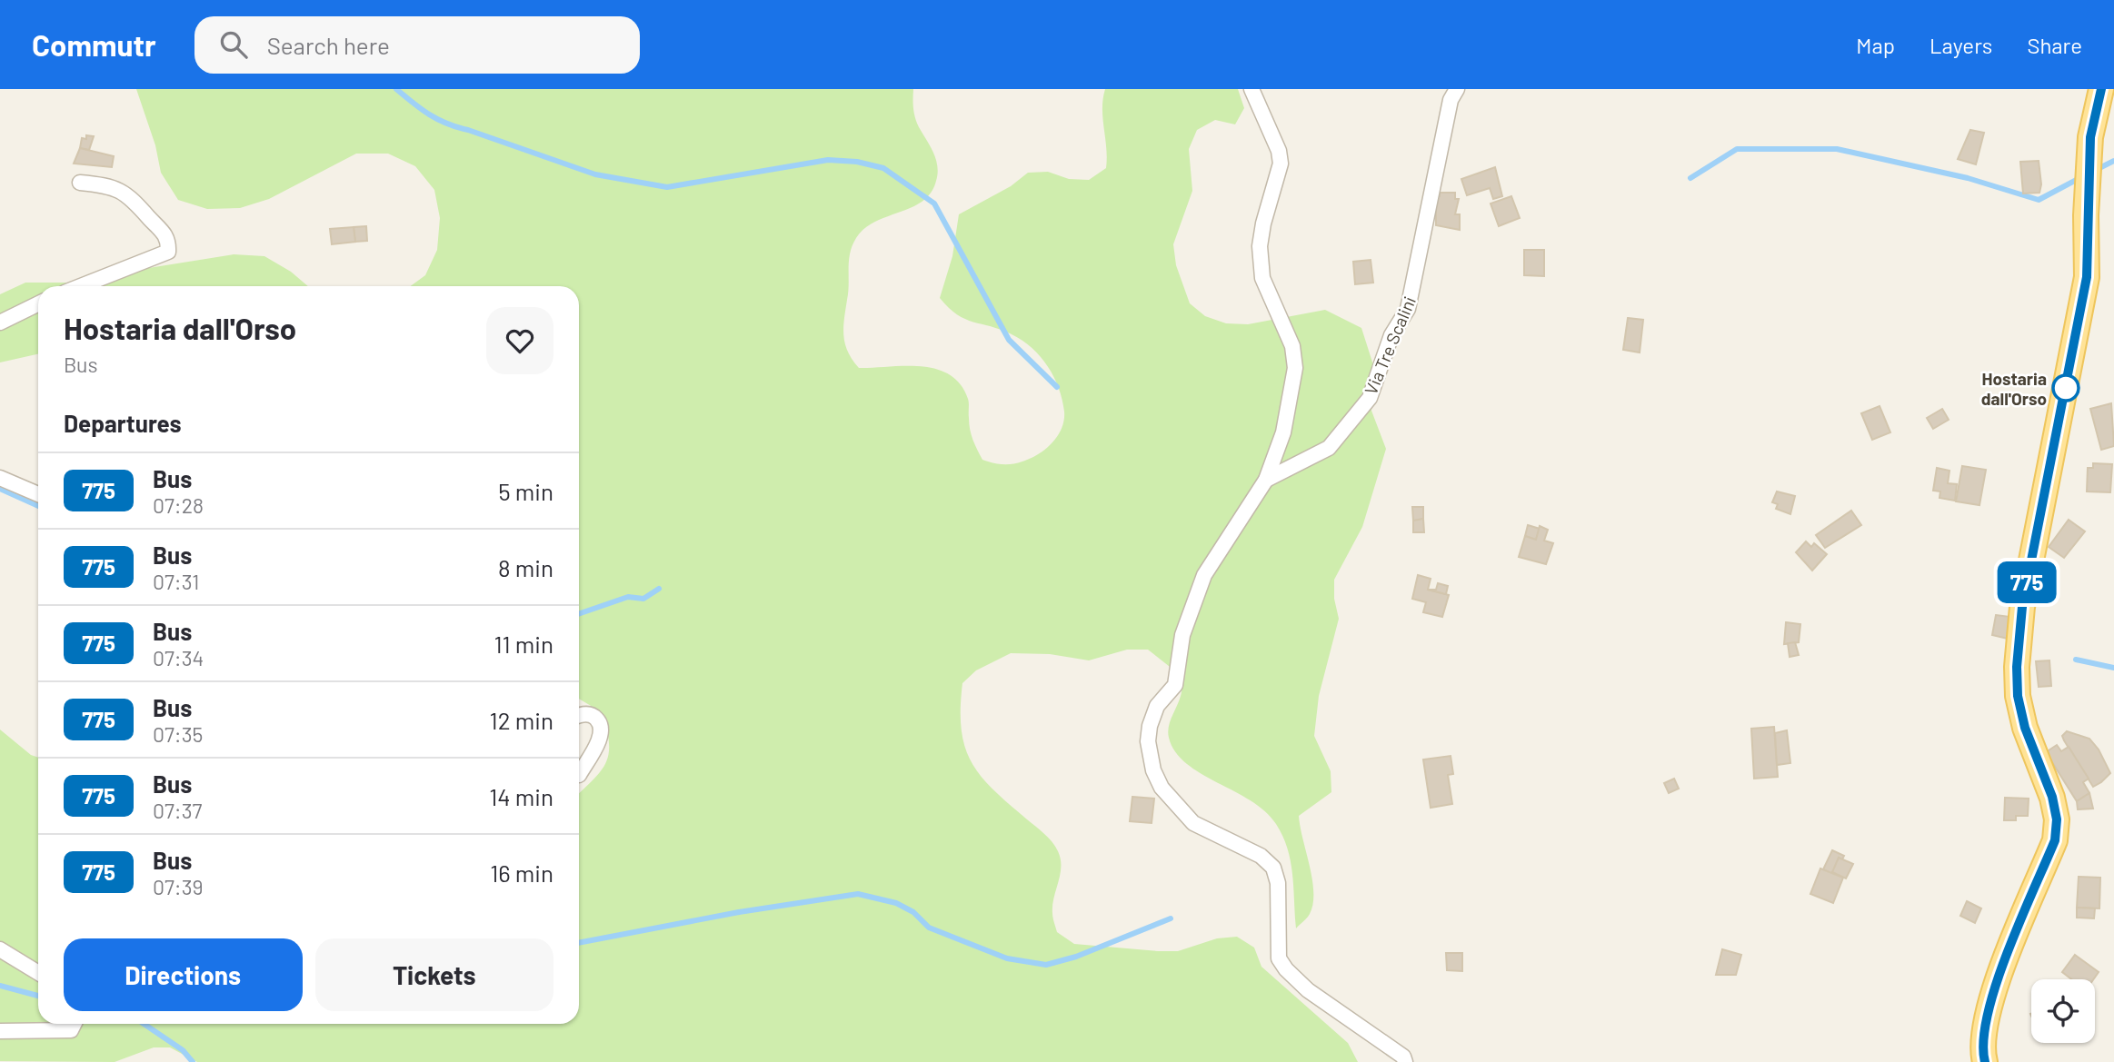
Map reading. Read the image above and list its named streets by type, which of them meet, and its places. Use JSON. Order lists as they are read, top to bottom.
{
  "streets": {
    "street": ["Via Tre Scalini"]
  },
  "places": ["Hostaria dall'Orso"],
  "lines": ["bus line 775"],
  "page": {
    "header": "Commutr",
    "search": "Search here",
    "nav": ["Map", "Layers", "Share"],
    "on_map": "775",
    "heading": [
      ["Hostaria dall'Orso", "Bus"],
      "Departures"
    ],
    "list": [
      {
        "mark": "775",
        "name": "Bus",
        "note": "07:28",
        "value": "5 min"
      },
      {
        "mark": "775",
        "name": "Bus",
        "note": "07:31",
        "value": "8 min"
      },
      {
        "mark": "775",
        "name": "Bus",
        "note": "07:34",
        "value": "11 min"
      },
      {
        "mark": "775",
        "name": "Bus",
        "note": "07:35",
        "value": "12 min"
      },
      {
        "mark": "775",
        "name": "Bus",
        "note": "07:37",
        "value": "14 min"
      },
      {
        "mark": "775",
        "name": "Bus",
        "note": "07:39",
        "value": "16 min"
      }
    ],
    "buttons": ["Directions", "Tickets"]
  }
}
